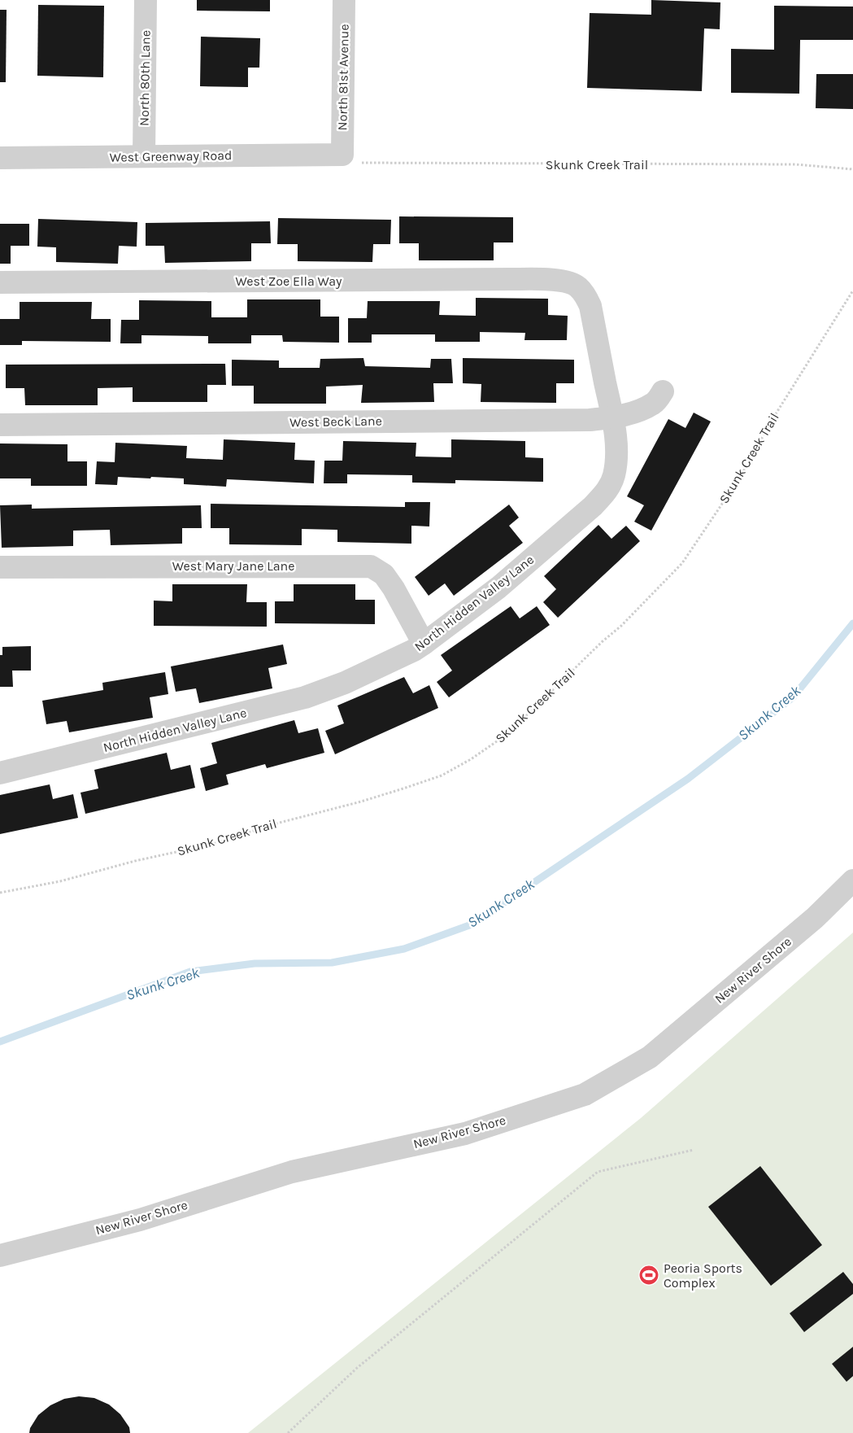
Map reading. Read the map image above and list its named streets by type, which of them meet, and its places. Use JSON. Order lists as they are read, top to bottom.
{
  "streets": {
    "street": [
      "North 81st Avenue",
      "North 80th Lane",
      "West Greenway Road",
      "West Zoe Ella Way",
      "West Beck Lane",
      "West Mary Jane Lane",
      "North Hidden Valley Lane",
      "New River Shore"
    ],
    "path": ["Skunk Creek Trail"]
  },
  "crossings": [
    ["North 81st Avenue", "West Greenway Road"],
    ["North 81st Avenue", "Skunk Creek Trail"],
    ["North 80th Lane", "West Greenway Road"],
    ["West Greenway Road", "Skunk Creek Trail"],
    ["West Zoe Ella Way", "North Hidden Valley Lane"],
    ["West Beck Lane", "North Hidden Valley Lane"],
    ["West Mary Jane Lane", "North Hidden Valley Lane"]
  ],
  "water": ["Skunk Creek"],
  "places": {
    "sports": ["Peoria Sports Complex"]
  }
}
